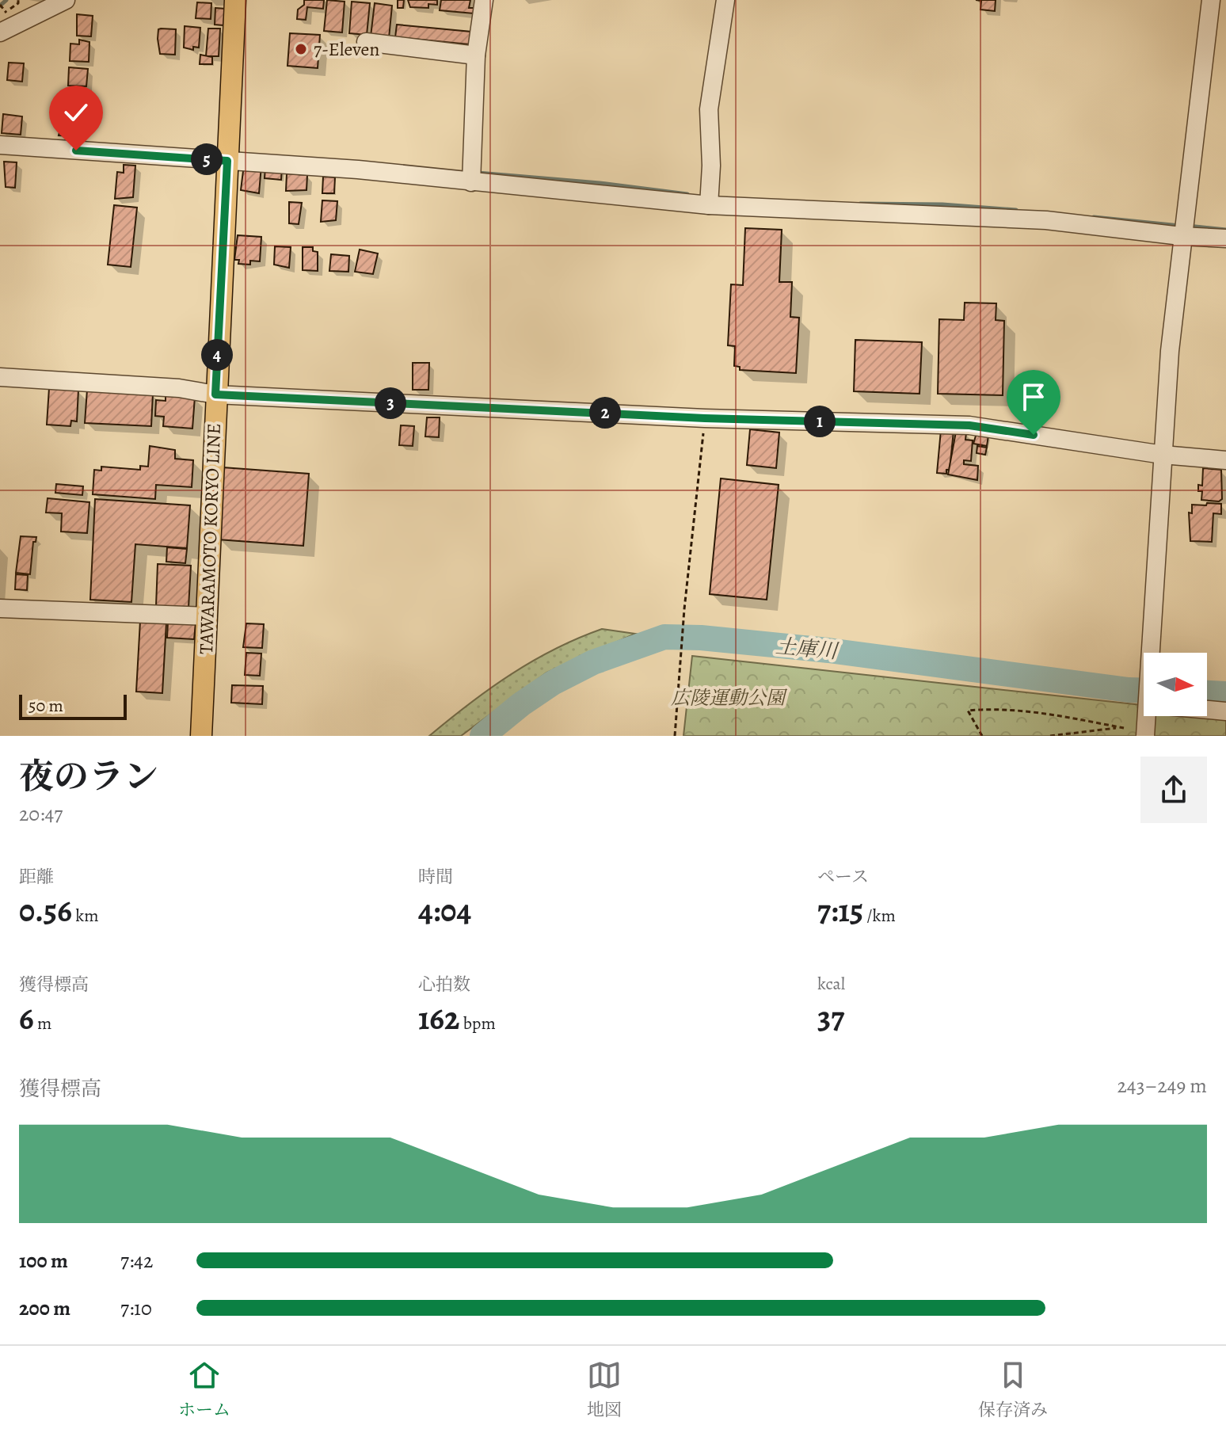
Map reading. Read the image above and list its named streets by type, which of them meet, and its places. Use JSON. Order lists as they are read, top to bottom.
{
  "streets": {
    "main road": ["TAWARAMOTO KORYO LINE"]
  },
  "water": ["土庫川"],
  "parks": ["広陵運動公園"],
  "places": ["7-Eleven"],
  "scale_bar": "50 m",
  "north": "right",
  "page": {
    "pins": [
      "5",
      "4",
      "3",
      "2",
      "1"
    ],
    "scale": "50 m",
    "heading": ["夜のラン", "20:47"],
    "stats": [
      ["距離", "0.56 km"],
      ["時間", "4:04"],
      ["ペース", "7:15 /km"],
      ["獲得標高", "6 m"],
      ["心拍数", "162 bpm"],
      ["kcal", "37"]
    ],
    "chart": ["獲得標高", "243–249 m"],
    "list": [
      {
        "name": "100 m",
        "note": "7:42"
      },
      {
        "name": "200 m",
        "note": "7:10"
      }
    ],
    "tabs": ["ホーム", "地図", "保存済み"]
  }
}
